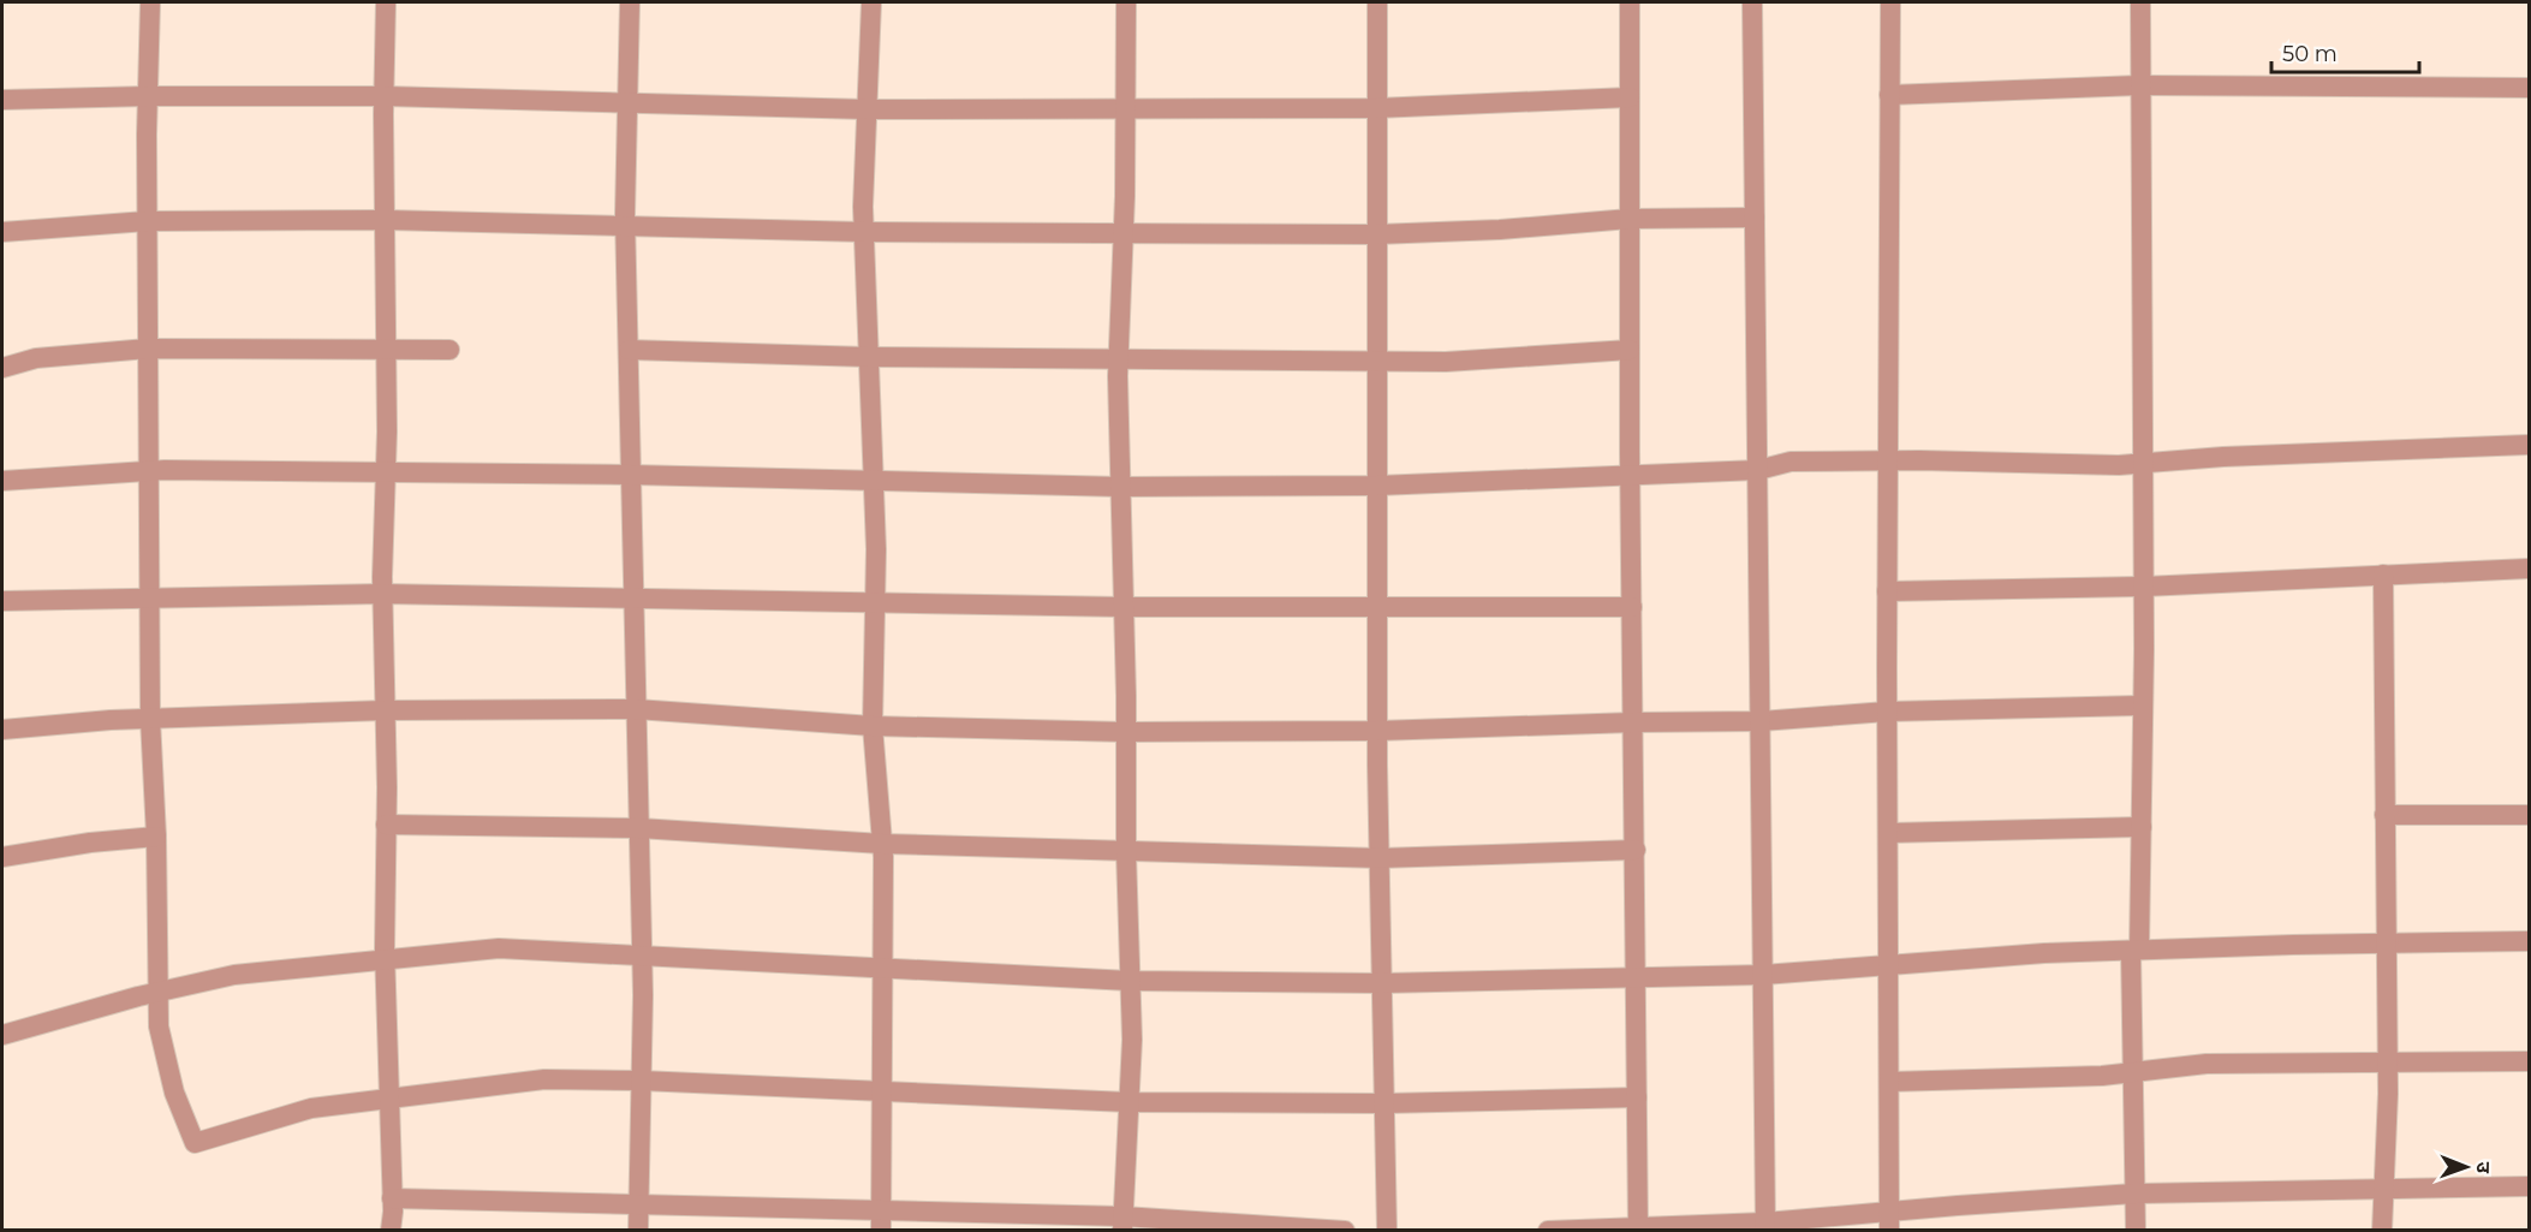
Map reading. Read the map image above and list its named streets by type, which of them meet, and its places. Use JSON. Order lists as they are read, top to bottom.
{
  "scale_bar": "50 m",
  "north": "right"
}
